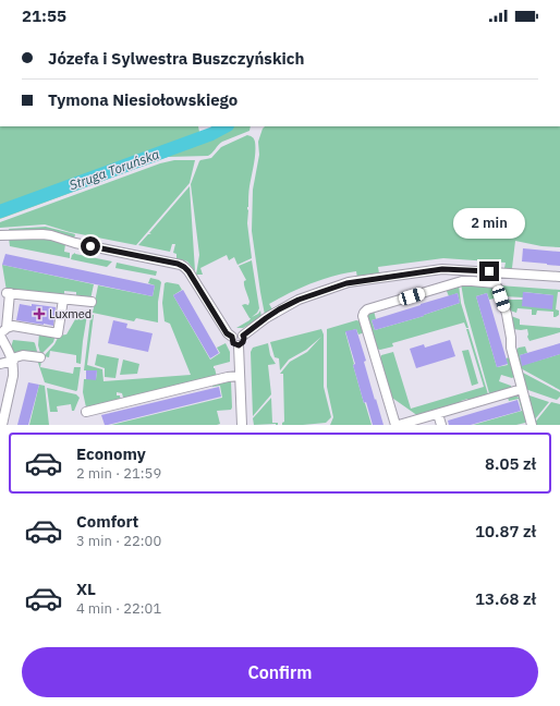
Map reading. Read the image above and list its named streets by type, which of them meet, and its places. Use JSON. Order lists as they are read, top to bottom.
{
  "water": ["Struga Toruńska"],
  "places": {
    "health": ["Luxmed"]
  },
  "page": {
    "status": "21:55",
    "banner": ["Józefa i Sylwestra Buszczyńskich", "Tymona Niesiołowskiego"],
    "bubble": "2 min",
    "list": [
      {
        "name": "Economy",
        "note": "2 min · 21:59",
        "value": "8.05 zł"
      },
      {
        "name": "Comfort",
        "note": "3 min · 22:00",
        "value": "10.87 zł"
      },
      {
        "name": "XL",
        "note": "4 min · 22:01",
        "value": "13.68 zł"
      }
    ],
    "buttons": "Confirm"
  }
}
